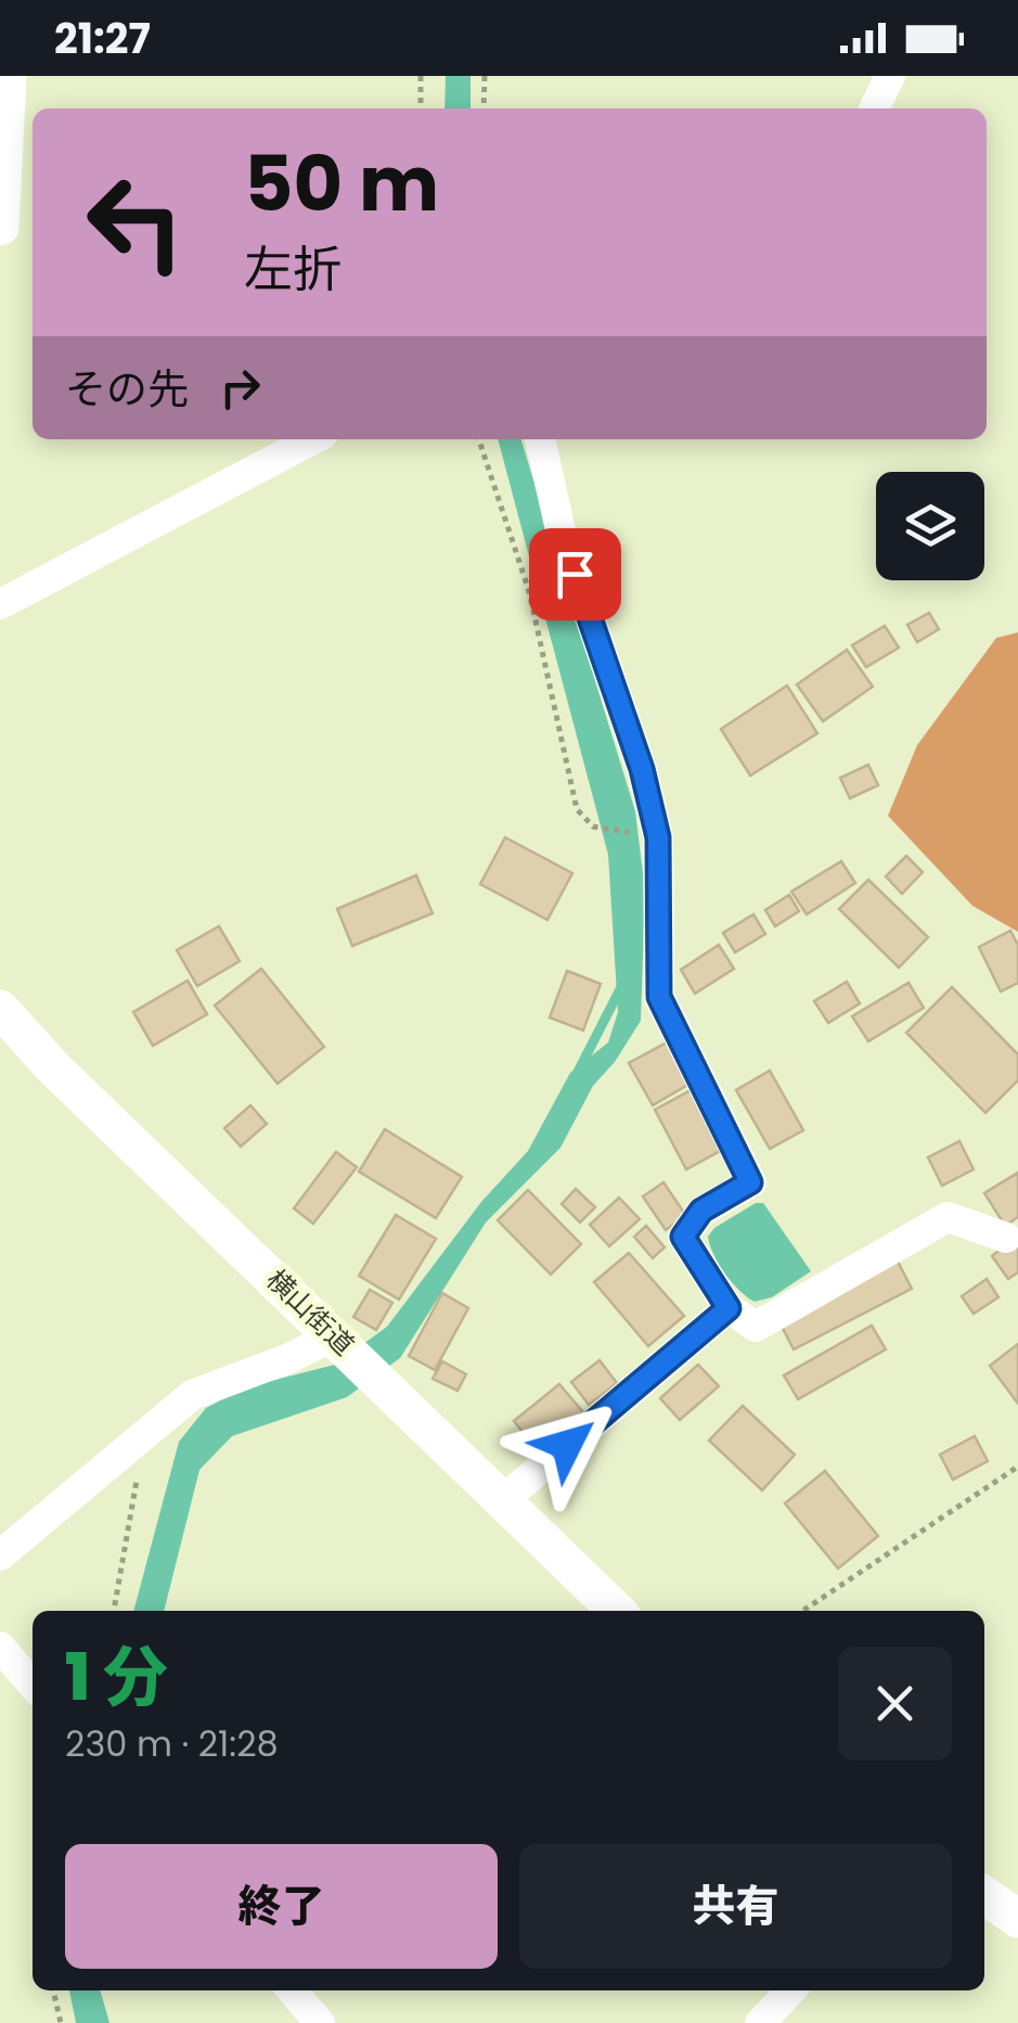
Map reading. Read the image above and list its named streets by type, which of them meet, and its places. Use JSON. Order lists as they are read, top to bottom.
{
  "streets": {
    "street": ["横山街道"]
  },
  "page": {
    "status": "21:27",
    "turn": ["50 m", "左折"],
    "then": "その先",
    "heading": ["1 分", "230 m · 21:28"],
    "buttons": ["終了", "共有"]
  }
}
